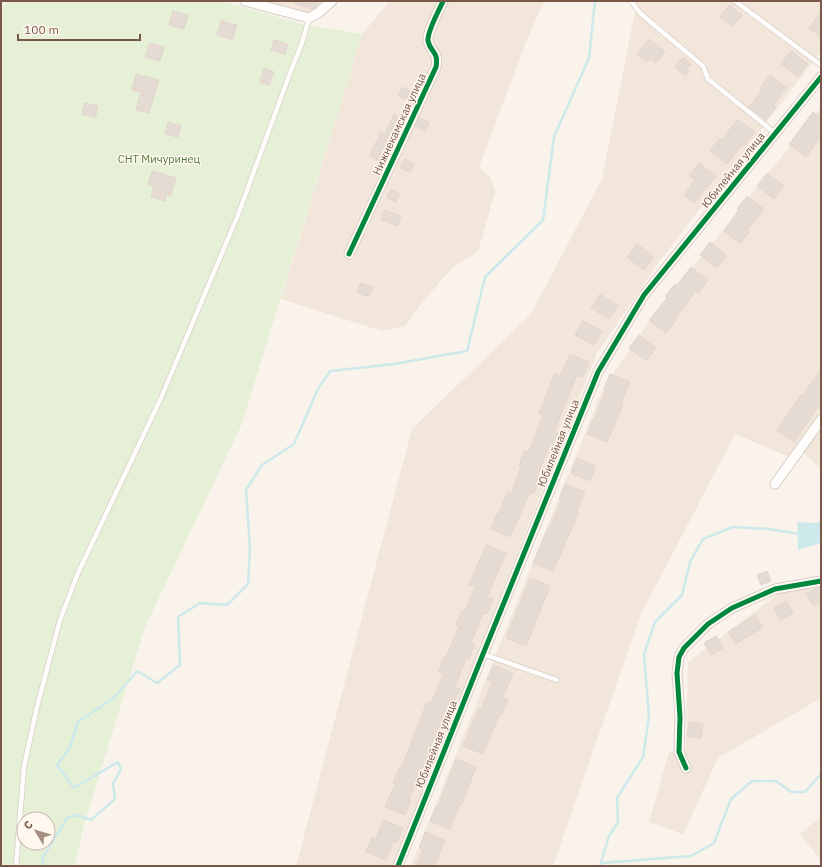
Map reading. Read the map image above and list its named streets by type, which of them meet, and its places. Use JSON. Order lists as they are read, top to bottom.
{
  "streets": {
    "street": ["Нижнекамская улица", "Юбилейная улица"]
  },
  "parks": ["СНТ Мичуринец"],
  "scale_bar": "100 m",
  "north": "top left"
}
